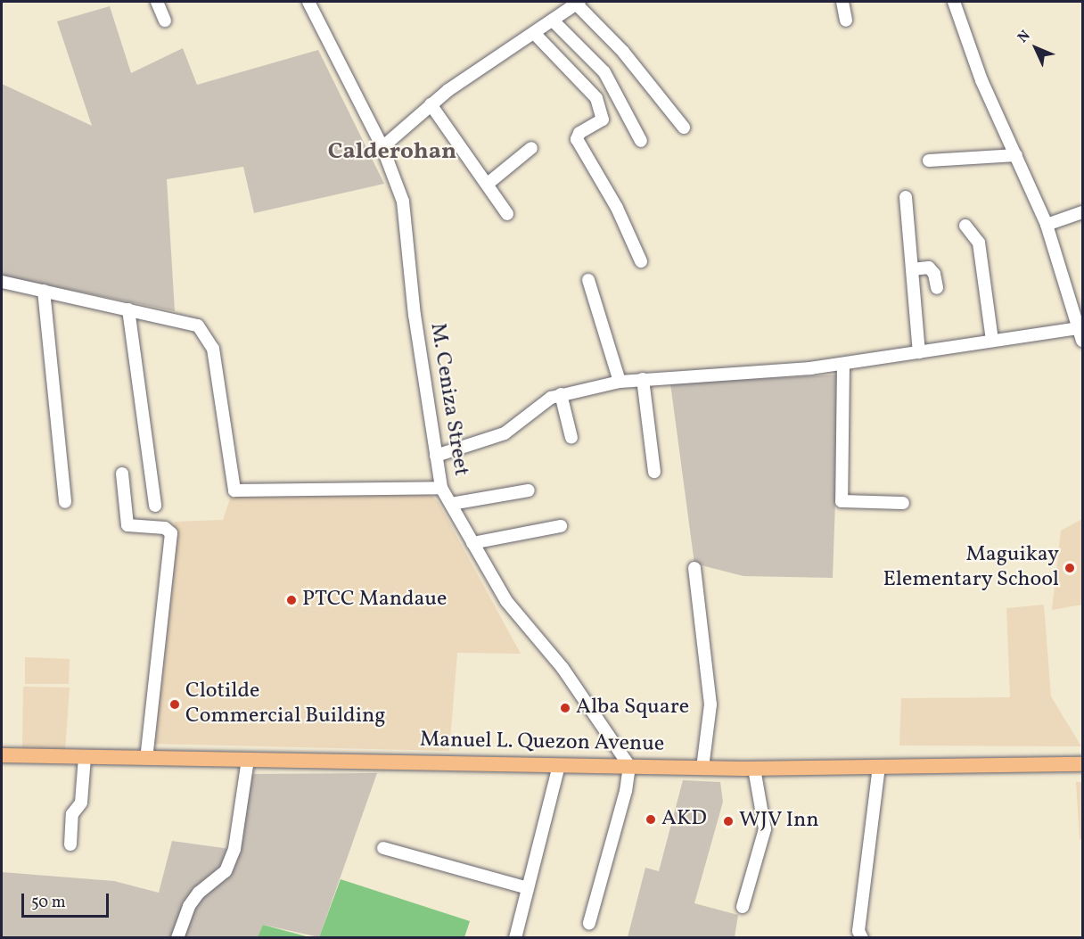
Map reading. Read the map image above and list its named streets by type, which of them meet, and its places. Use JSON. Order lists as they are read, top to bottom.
{
  "streets": {
    "main road": ["Manuel L. Quezon Avenue"],
    "street": ["M. Ceniza Street"]
  },
  "crossings": [
    ["M. Ceniza Street", "Manuel L. Quezon Avenue"]
  ],
  "districts": ["Calderohan"],
  "places": [
    "Maguikay Elementary School",
    "PTCC Mandaue",
    "Clotilde Commercial Building",
    "Alba Square",
    "AKD",
    "WJV Inn"
  ],
  "scale_bar": "50 m",
  "north": "top left"
}
